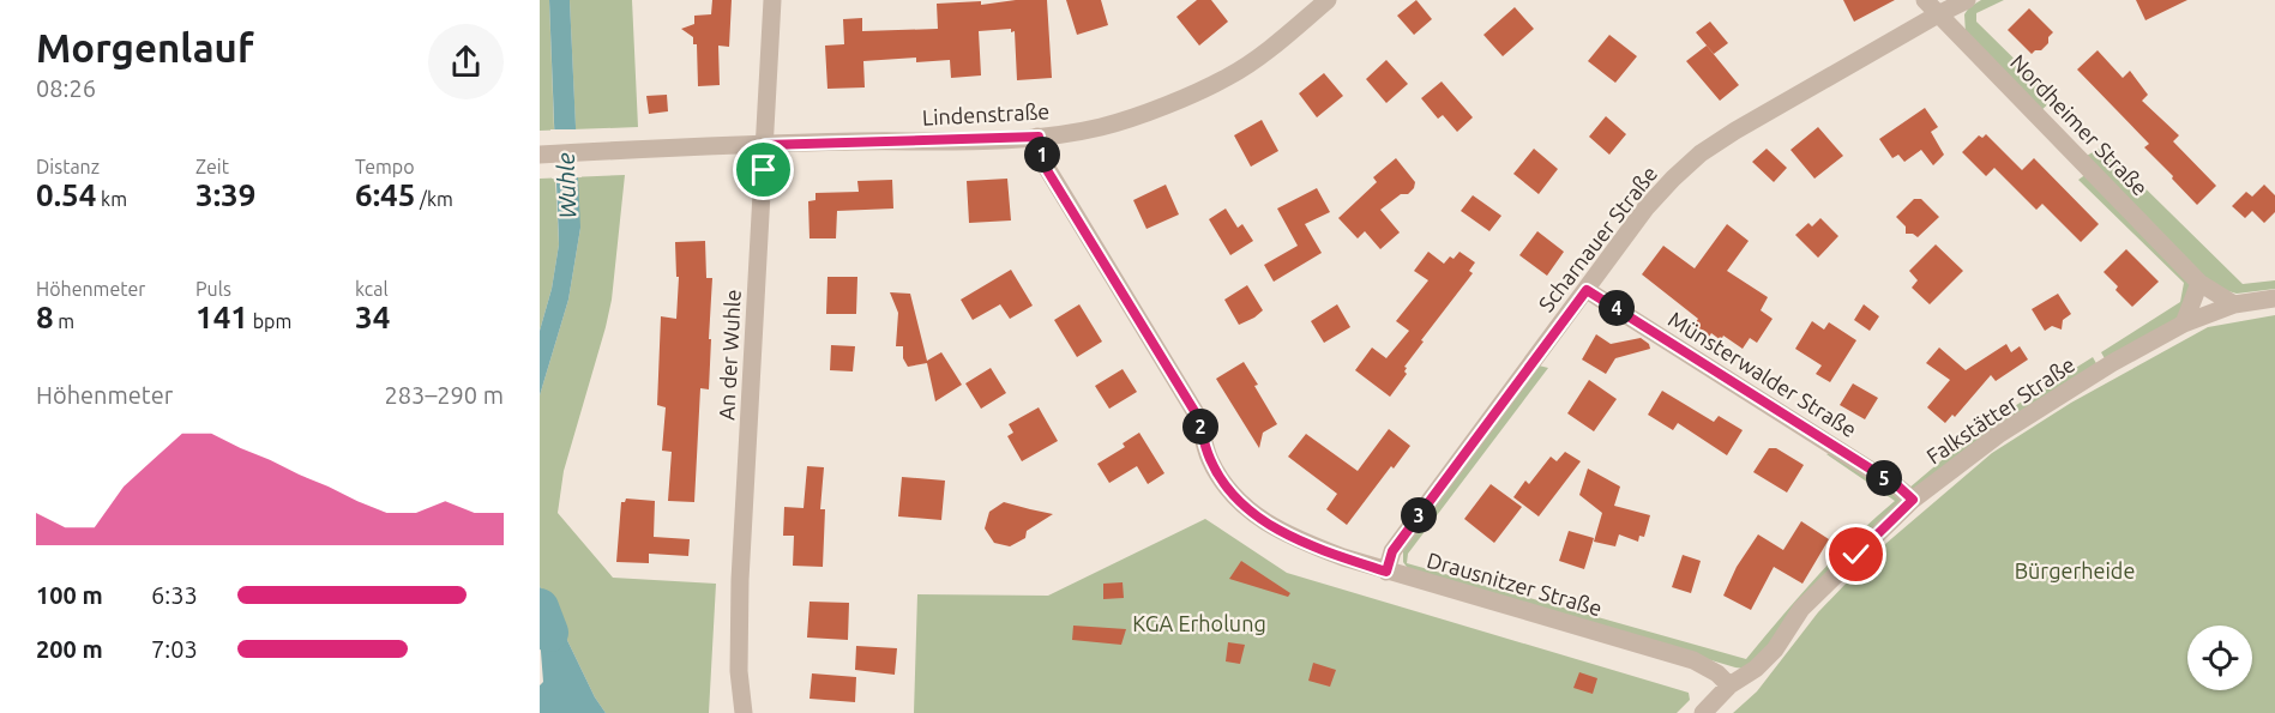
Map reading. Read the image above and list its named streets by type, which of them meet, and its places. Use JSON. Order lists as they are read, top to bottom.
{
  "streets": {
    "street": [
      "Lindenstraße",
      "Nordheimer Straße",
      "Scharnauer Straße",
      "An der Wuhle",
      "Münsterwalder Straße",
      "Falkstätter Straße",
      "Drausnitzer Straße"
    ]
  },
  "crossings": [
    ["Lindenstraße", "An der Wuhle"],
    ["Lindenstraße", "Drausnitzer Straße"],
    ["Nordheimer Straße", "Scharnauer Straße"],
    ["Nordheimer Straße", "Falkstätter Straße"],
    ["Scharnauer Straße", "Münsterwalder Straße"],
    ["Scharnauer Straße", "Drausnitzer Straße"],
    ["Münsterwalder Straße", "Falkstätter Straße"],
    ["Falkstätter Straße", "Drausnitzer Straße"]
  ],
  "water": ["Wuhle"],
  "parks": ["Bürgerheide", "KGA Erholung"],
  "page": {
    "heading": ["Morgenlauf", "08:26"],
    "stats": [
      ["Distanz", "0.54 km"],
      ["Zeit", "3:39"],
      ["Tempo", "6:45 /km"],
      ["Höhenmeter", "8 m"],
      ["Puls", "141 bpm"],
      ["kcal", "34"]
    ],
    "pins": [
      "1",
      "4",
      "2",
      "5",
      "3"
    ],
    "chart": ["Höhenmeter", "283–290 m"],
    "list": [
      {
        "name": "100 m",
        "note": "6:33"
      },
      {
        "name": "200 m",
        "note": "7:03"
      }
    ]
  }
}
